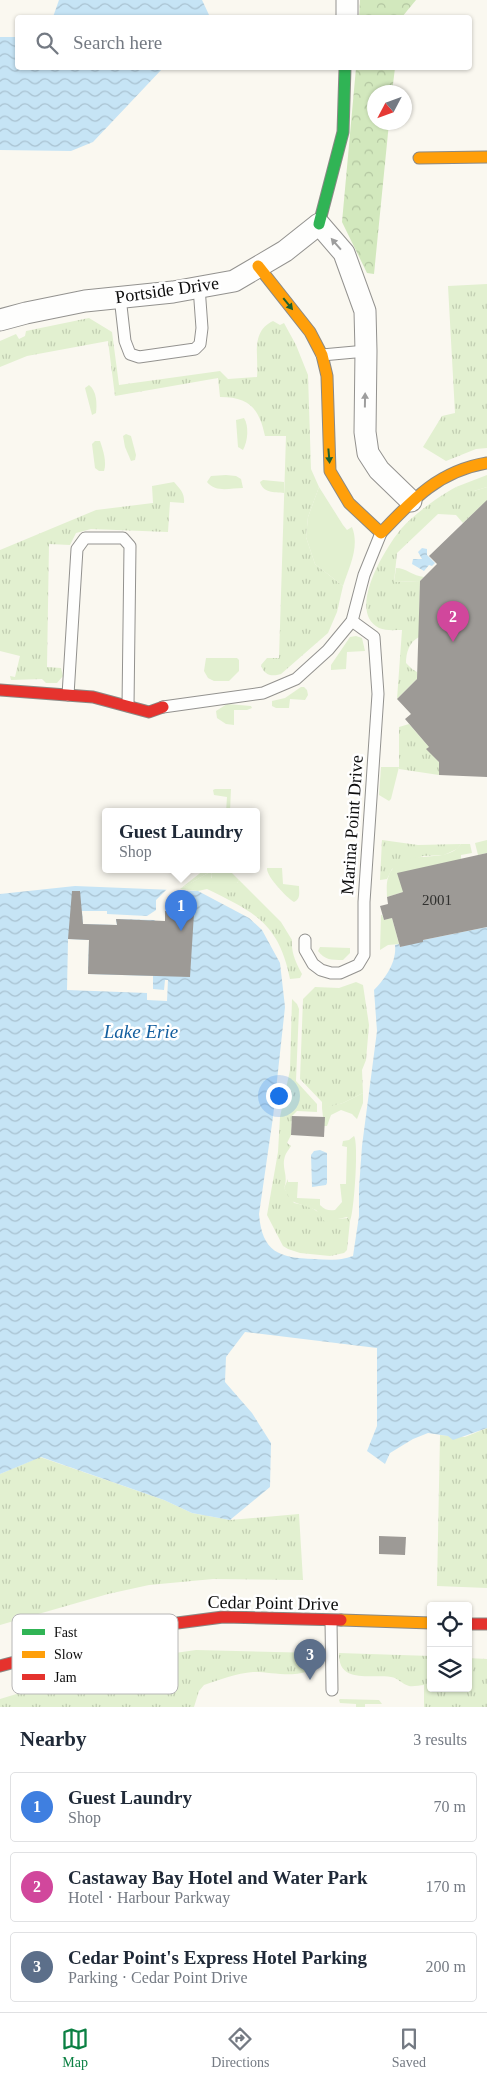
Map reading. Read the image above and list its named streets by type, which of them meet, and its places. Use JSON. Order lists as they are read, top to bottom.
{
  "streets": {
    "street": ["Portside Drive", "Cedar Point Drive"],
    "lane": ["Marina Point Drive"]
  },
  "water": ["Lake Erie"],
  "house_numbers": ["2001"],
  "legend": ["Fast", "Slow", "Jam"],
  "north": "bottom left",
  "page": {
    "search": "Search here",
    "pins": ["2", "1", "3"],
    "popup": ["Guest Laundry", "Shop"],
    "heading": ["Nearby", "3 results"],
    "list": [
      {
        "mark": "1",
        "name": "Guest Laundry",
        "note": "Shop",
        "value": "70 m"
      },
      {
        "mark": "2",
        "name": "Castaway Bay Hotel and Water Park",
        "note": "Hotel · Harbour Parkway",
        "value": "170 m"
      },
      {
        "mark": "3",
        "name": "Cedar Point's Express Hotel Parking",
        "note": "Parking · Cedar Point Drive",
        "value": "200 m"
      }
    ],
    "nav": ["Map", "Directions", "Saved"]
  }
}
